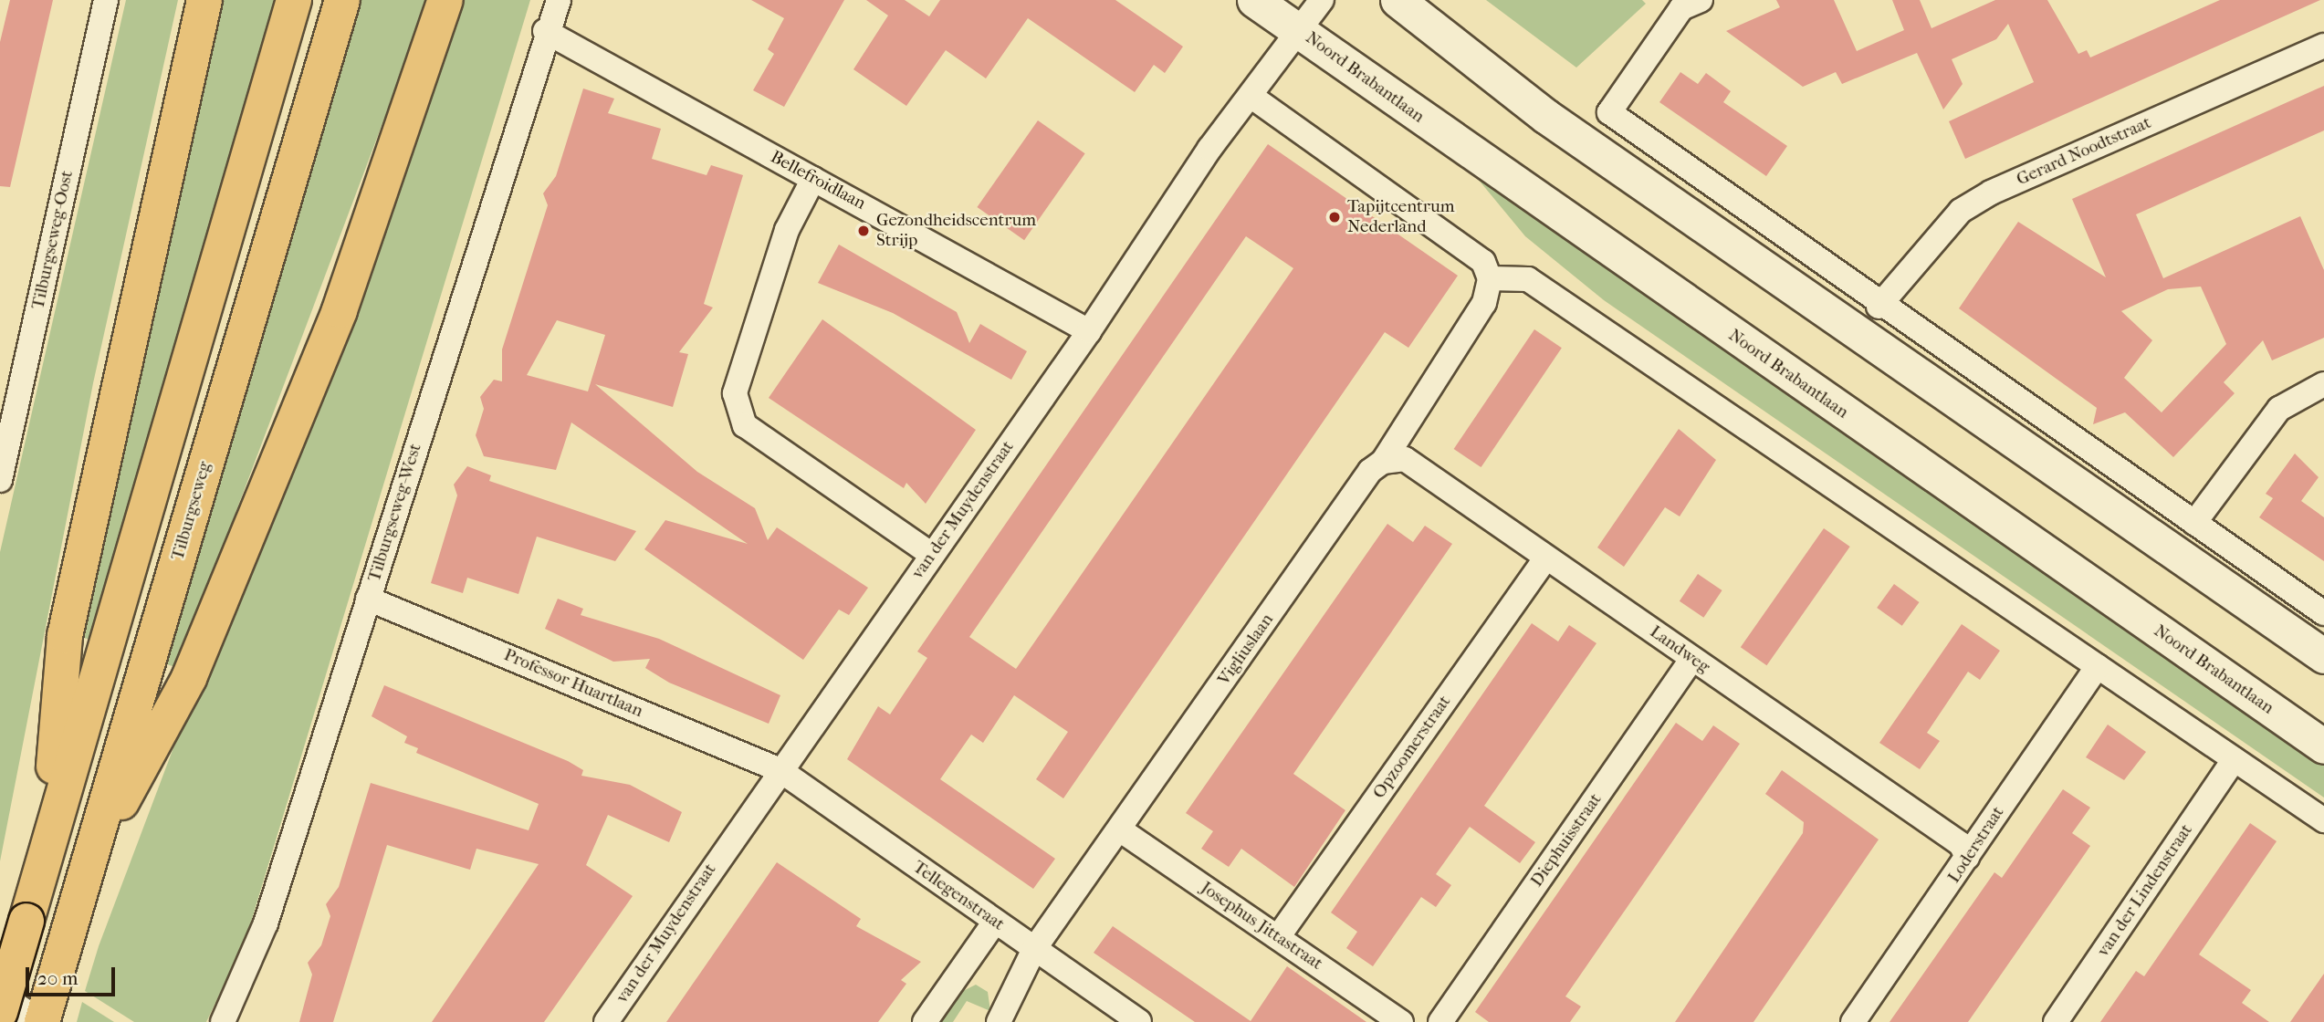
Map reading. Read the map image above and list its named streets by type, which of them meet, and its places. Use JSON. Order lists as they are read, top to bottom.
{
  "streets": {
    "highway": ["Tilburgseweg"],
    "main road": ["Noord Brabantlaan"],
    "street": [
      "Gerard Noodtstraat",
      "Bellefroidlaan",
      "Tilburgseweg-Oost",
      "van der Muydenstraat",
      "Tilburgseweg-West",
      "Vigliuslaan",
      "Landweg",
      "Professor Huartlaan",
      "Opzoomerstraat",
      "Diephuisstraat",
      "Loderstraat",
      "van der Lindenstraat",
      "Tellegenstraat",
      "Josephus Jittastraat"
    ]
  },
  "crossings": [
    ["Noord Brabantlaan", "van der Muydenstraat"],
    ["Bellefroidlaan", "van der Muydenstraat"],
    ["Bellefroidlaan", "Tilburgseweg-West"],
    ["van der Muydenstraat", "Professor Huartlaan"],
    ["van der Muydenstraat", "Tellegenstraat"],
    ["Tilburgseweg-West", "Professor Huartlaan"],
    ["Vigliuslaan", "Landweg"],
    ["Vigliuslaan", "Tellegenstraat"],
    ["Vigliuslaan", "Josephus Jittastraat"],
    ["Landweg", "Opzoomerstraat"],
    ["Landweg", "Diephuisstraat"],
    ["Landweg", "Loderstraat"],
    ["Professor Huartlaan", "Tellegenstraat"],
    ["Opzoomerstraat", "Josephus Jittastraat"]
  ],
  "places": ["Tapijtcentrum Nederland", "Gezondheidscentrum Strijp"],
  "scale_bar": "20 m"
}
